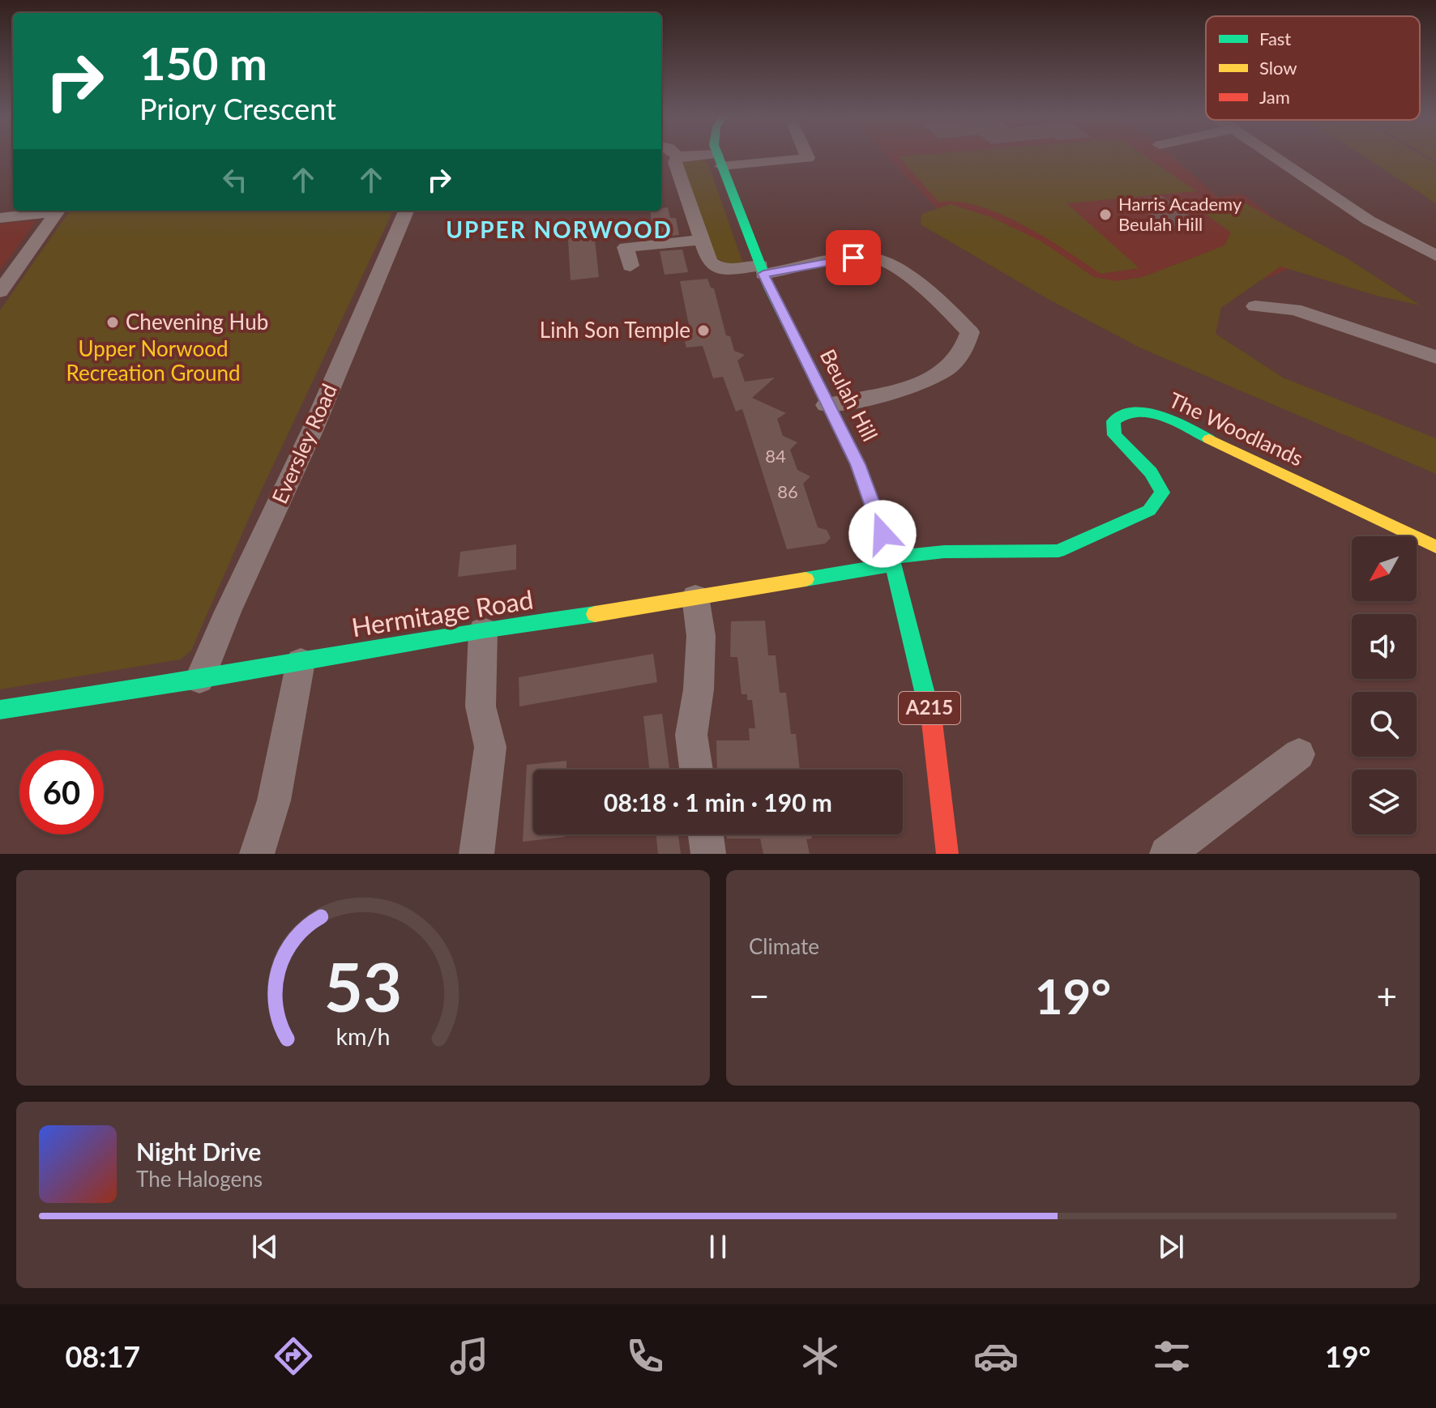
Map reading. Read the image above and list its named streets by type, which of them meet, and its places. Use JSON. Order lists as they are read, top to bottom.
{
  "streets": {
    "street": [
      "Beulah Hill",
      "The Woodlands",
      "Eversley Road",
      "Hermitage Road",
      "A215"
    ]
  },
  "crossings": [
    ["Beulah Hill", "The Woodlands"],
    ["Beulah Hill", "Hermitage Road"],
    ["The Woodlands", "Hermitage Road"],
    ["Eversley Road", "Hermitage Road"]
  ],
  "districts": ["UPPER NORWOOD"],
  "parks": ["Upper Norwood Recreation Ground"],
  "places": ["Harris Academy Beulah Hill", "Chevening Hub", "Linh Son Temple"],
  "house_numbers": ["84", "86"],
  "legend": ["Fast", "Slow", "Jam"],
  "north": "bottom left",
  "page": {
    "turn": ["150 m", "Priory Crescent"],
    "limit": "60",
    "trip": "08:18 · 1 min · 190 m",
    "tile": "Climate",
    "heat": ["−", "19°", "+"],
    "song": ["Night Drive", "The Halogens"],
    "tabs": ["08:17", "19°"],
    "gauge": ["53", "km/h"]
  }
}
